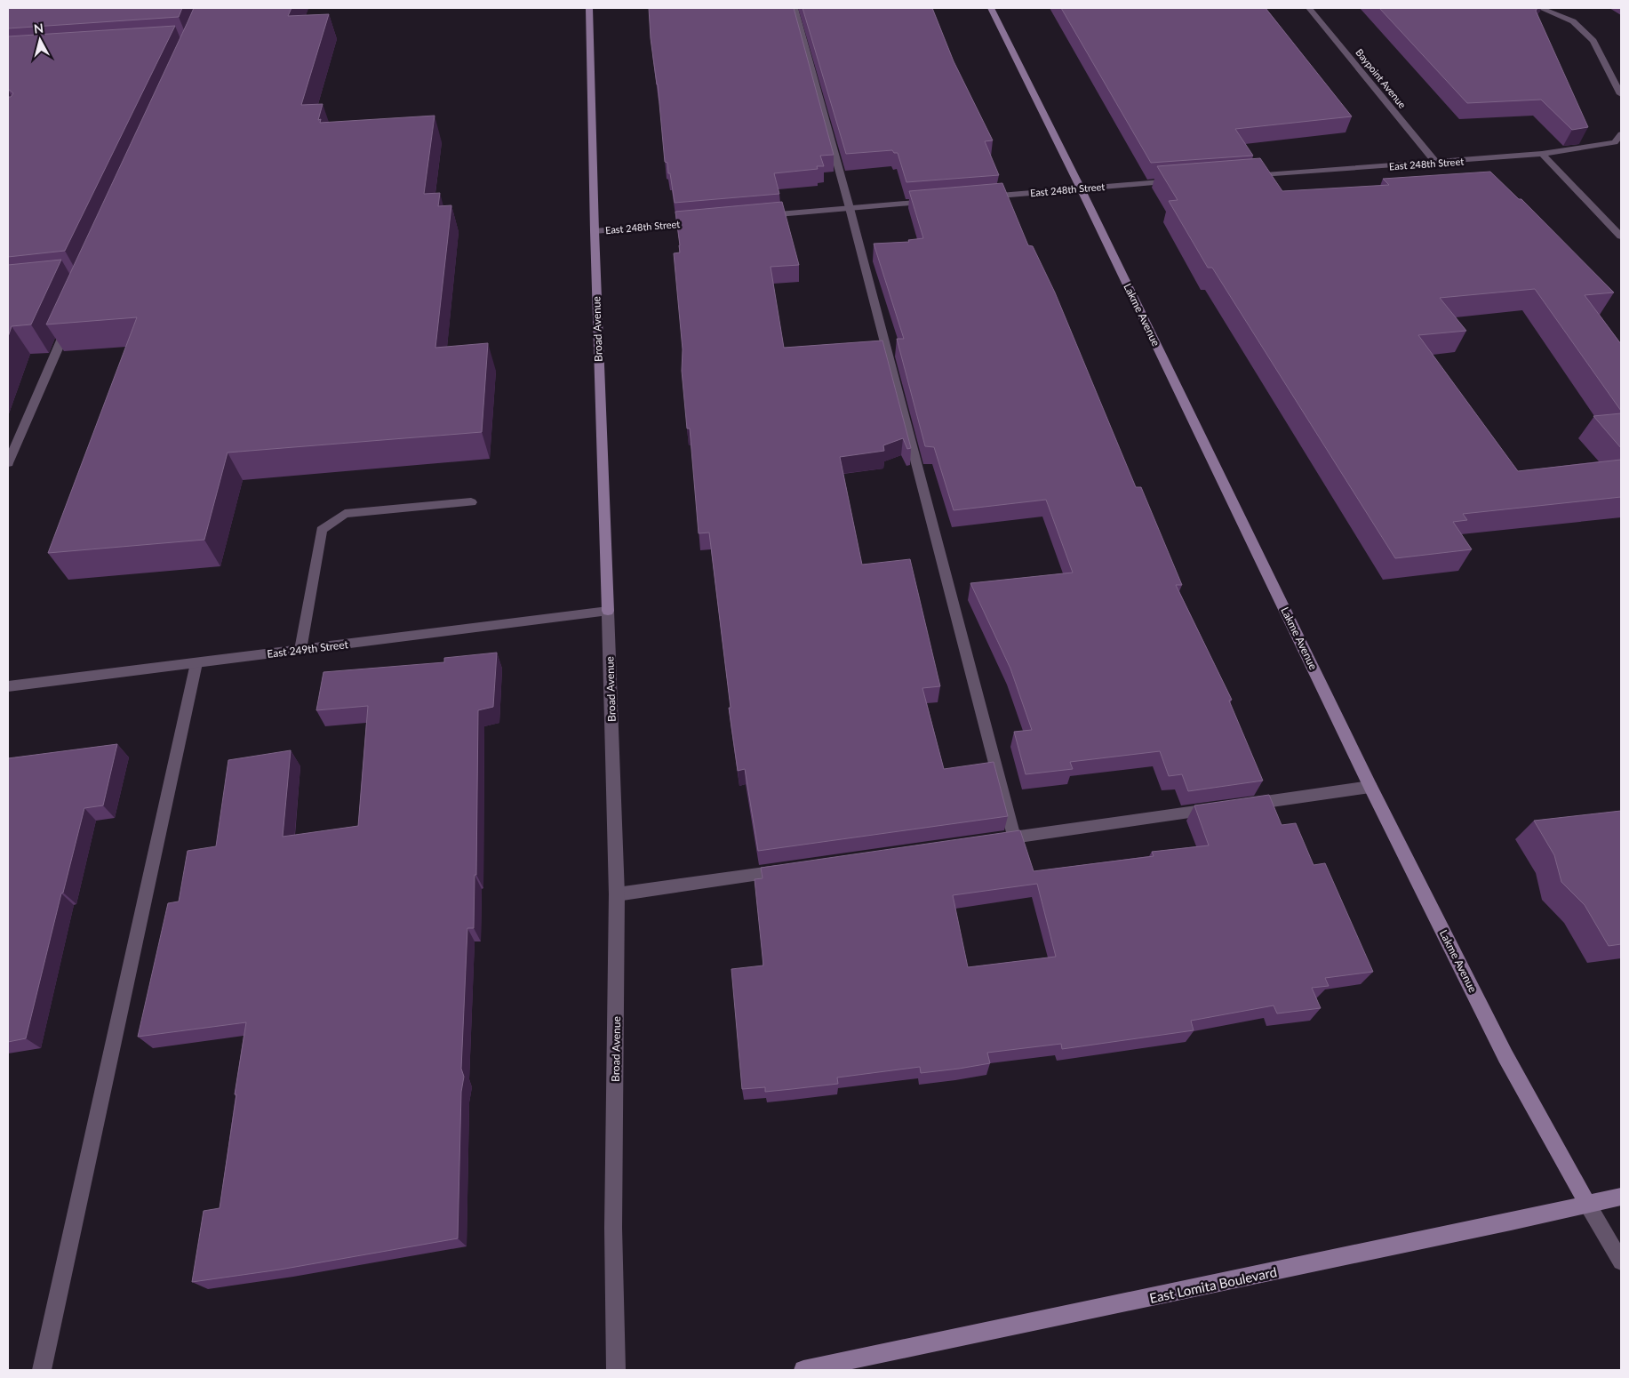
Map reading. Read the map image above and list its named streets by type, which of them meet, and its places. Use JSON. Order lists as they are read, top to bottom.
{
  "streets": {
    "street": [
      "Baypoint Avenue",
      "East 248th Street",
      "Lakme Avenue",
      "Broad Avenue",
      "East 249th Street",
      "East Lomita Boulevard"
    ]
  },
  "crossings": [
    ["Baypoint Avenue", "East 248th Street"],
    ["East 248th Street", "Lakme Avenue"],
    ["East 248th Street", "Broad Avenue"],
    ["Lakme Avenue", "East Lomita Boulevard"],
    ["Broad Avenue", "East 249th Street"]
  ],
  "north": "top"
}
